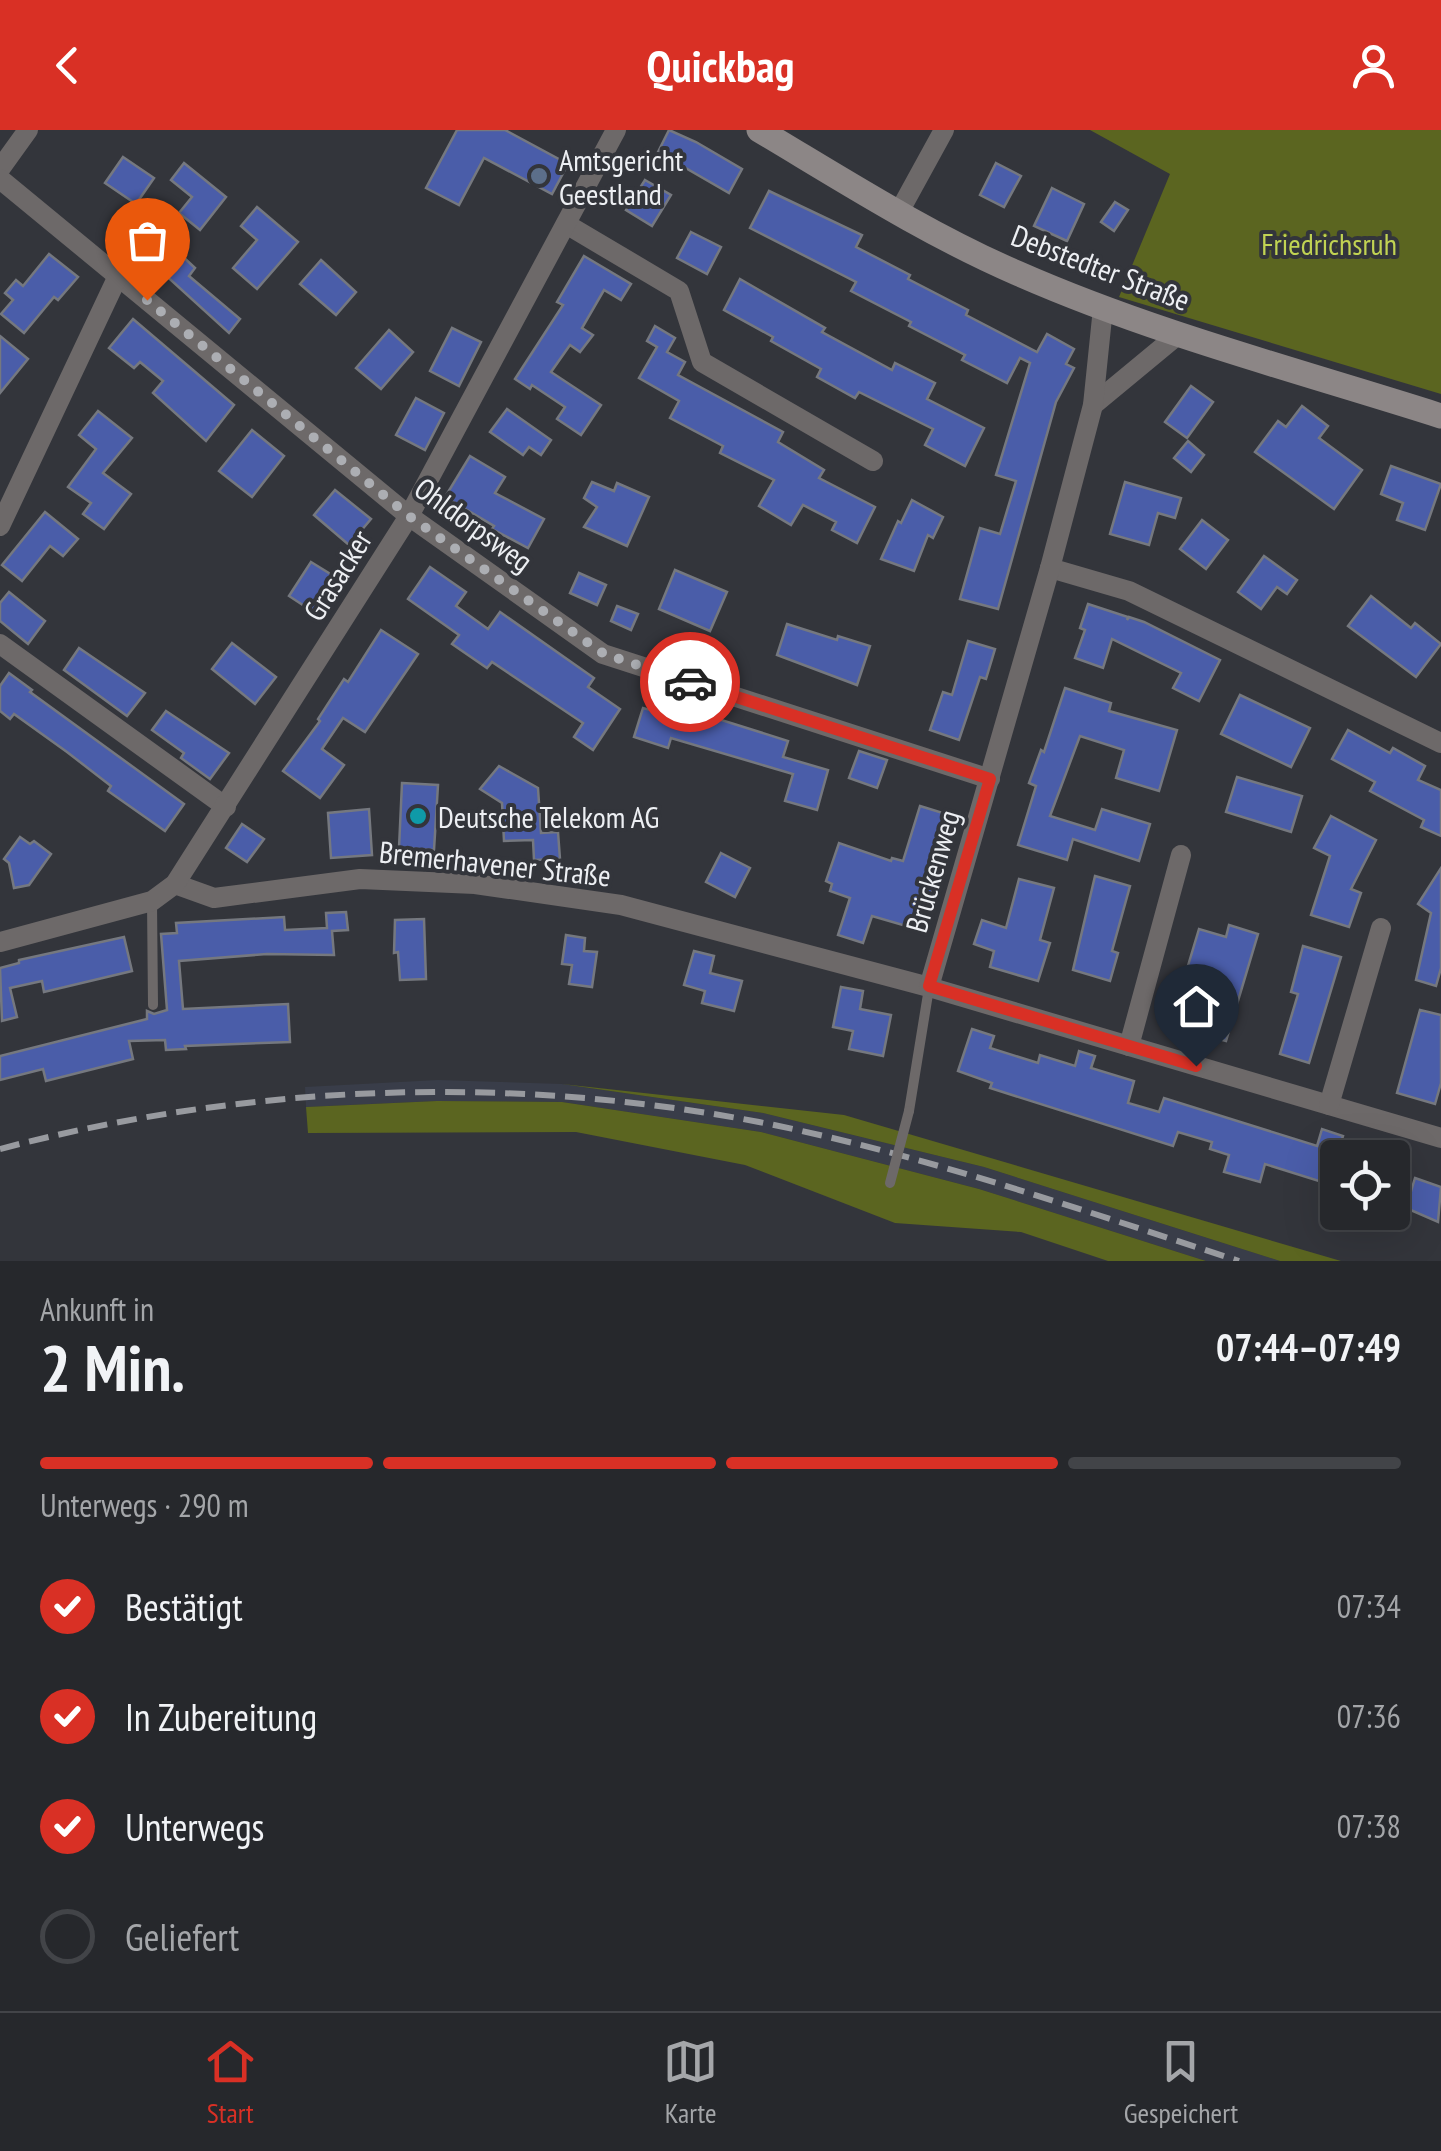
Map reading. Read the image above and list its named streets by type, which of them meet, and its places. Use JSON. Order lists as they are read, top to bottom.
{
  "streets": {
    "main road": ["Debstedter Straße"],
    "street": [
      "Ohldorpsweg",
      "Grasacker",
      "Bremerhavener Straße",
      "Brückenweg"
    ]
  },
  "crossings": [
    ["Debstedter Straße", "Brückenweg"],
    ["Ohldorpsweg", "Grasacker"],
    ["Ohldorpsweg", "Brückenweg"],
    ["Grasacker", "Bremerhavener Straße"],
    ["Bremerhavener Straße", "Brückenweg"]
  ],
  "parks": ["Friedrichsruh"],
  "places": ["Amtsgericht Geestland", "Deutsche Telekom AG"],
  "page": {
    "header": "Quickbag",
    "heading": ["2 Min.", "Ankunft in", "07:44–07:49"],
    "bar": "Unterwegs · 290 m",
    "list": [
      ["Bestätigt", "07:34"],
      ["In Zubereitung", "07:36"],
      ["Unterwegs", "07:38"],
      "Geliefert"
    ],
    "tabs": ["Start", "Karte", "Gespeichert"]
  }
}
